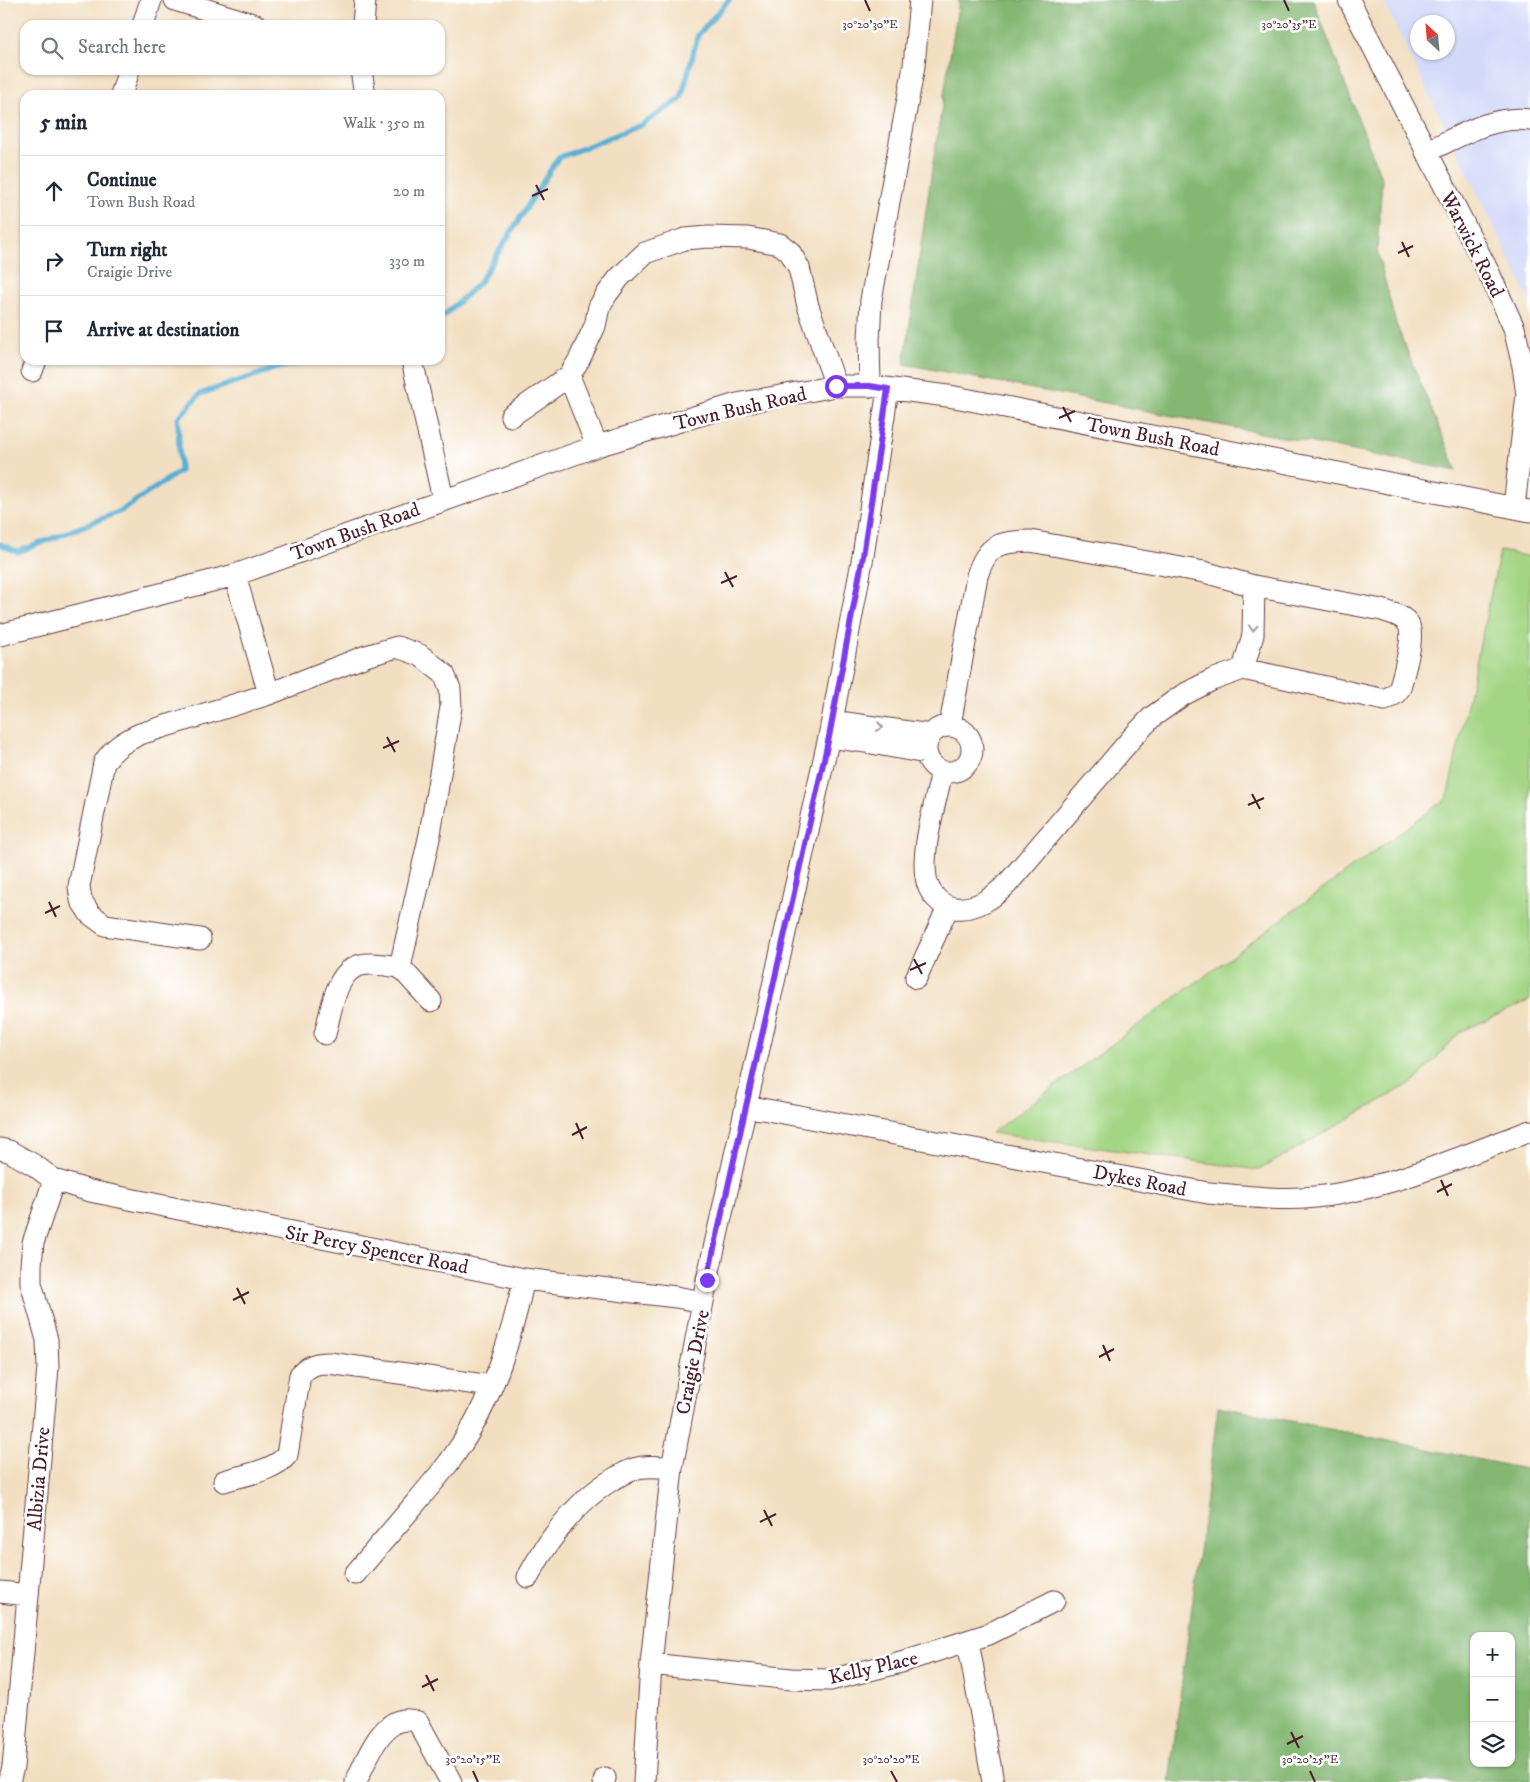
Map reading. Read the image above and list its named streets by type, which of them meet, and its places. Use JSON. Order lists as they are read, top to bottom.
{
  "streets": {
    "street": [
      "Warwick Road",
      "Town Bush Road",
      "Dykes Road",
      "Sir Percy Spencer Road",
      "Craigie Drive",
      "Albizia Drive",
      "Kelly Place"
    ]
  },
  "crossings": [
    ["Warwick Road", "Town Bush Road"],
    ["Town Bush Road", "Craigie Drive"],
    ["Dykes Road", "Craigie Drive"],
    ["Sir Percy Spencer Road", "Craigie Drive"],
    ["Sir Percy Spencer Road", "Albizia Drive"],
    ["Craigie Drive", "Kelly Place"]
  ],
  "north": "top left",
  "page": {
    "search": "Search here",
    "heading": ["5 min", "Walk · 350 m"],
    "list": [
      ["Continue", "Town Bush Road", "20 m"],
      ["Turn right", "Craigie Drive", "330 m"],
      "Arrive at destination"
    ],
    "map_buttons": ["+", "−"]
  },
  "coordinates": [
    "30°20'30\"E",
    "30°20'35\"E",
    "30°20'15\"E",
    "30°20'20\"E",
    "30°20'25\"E"
  ]
}
